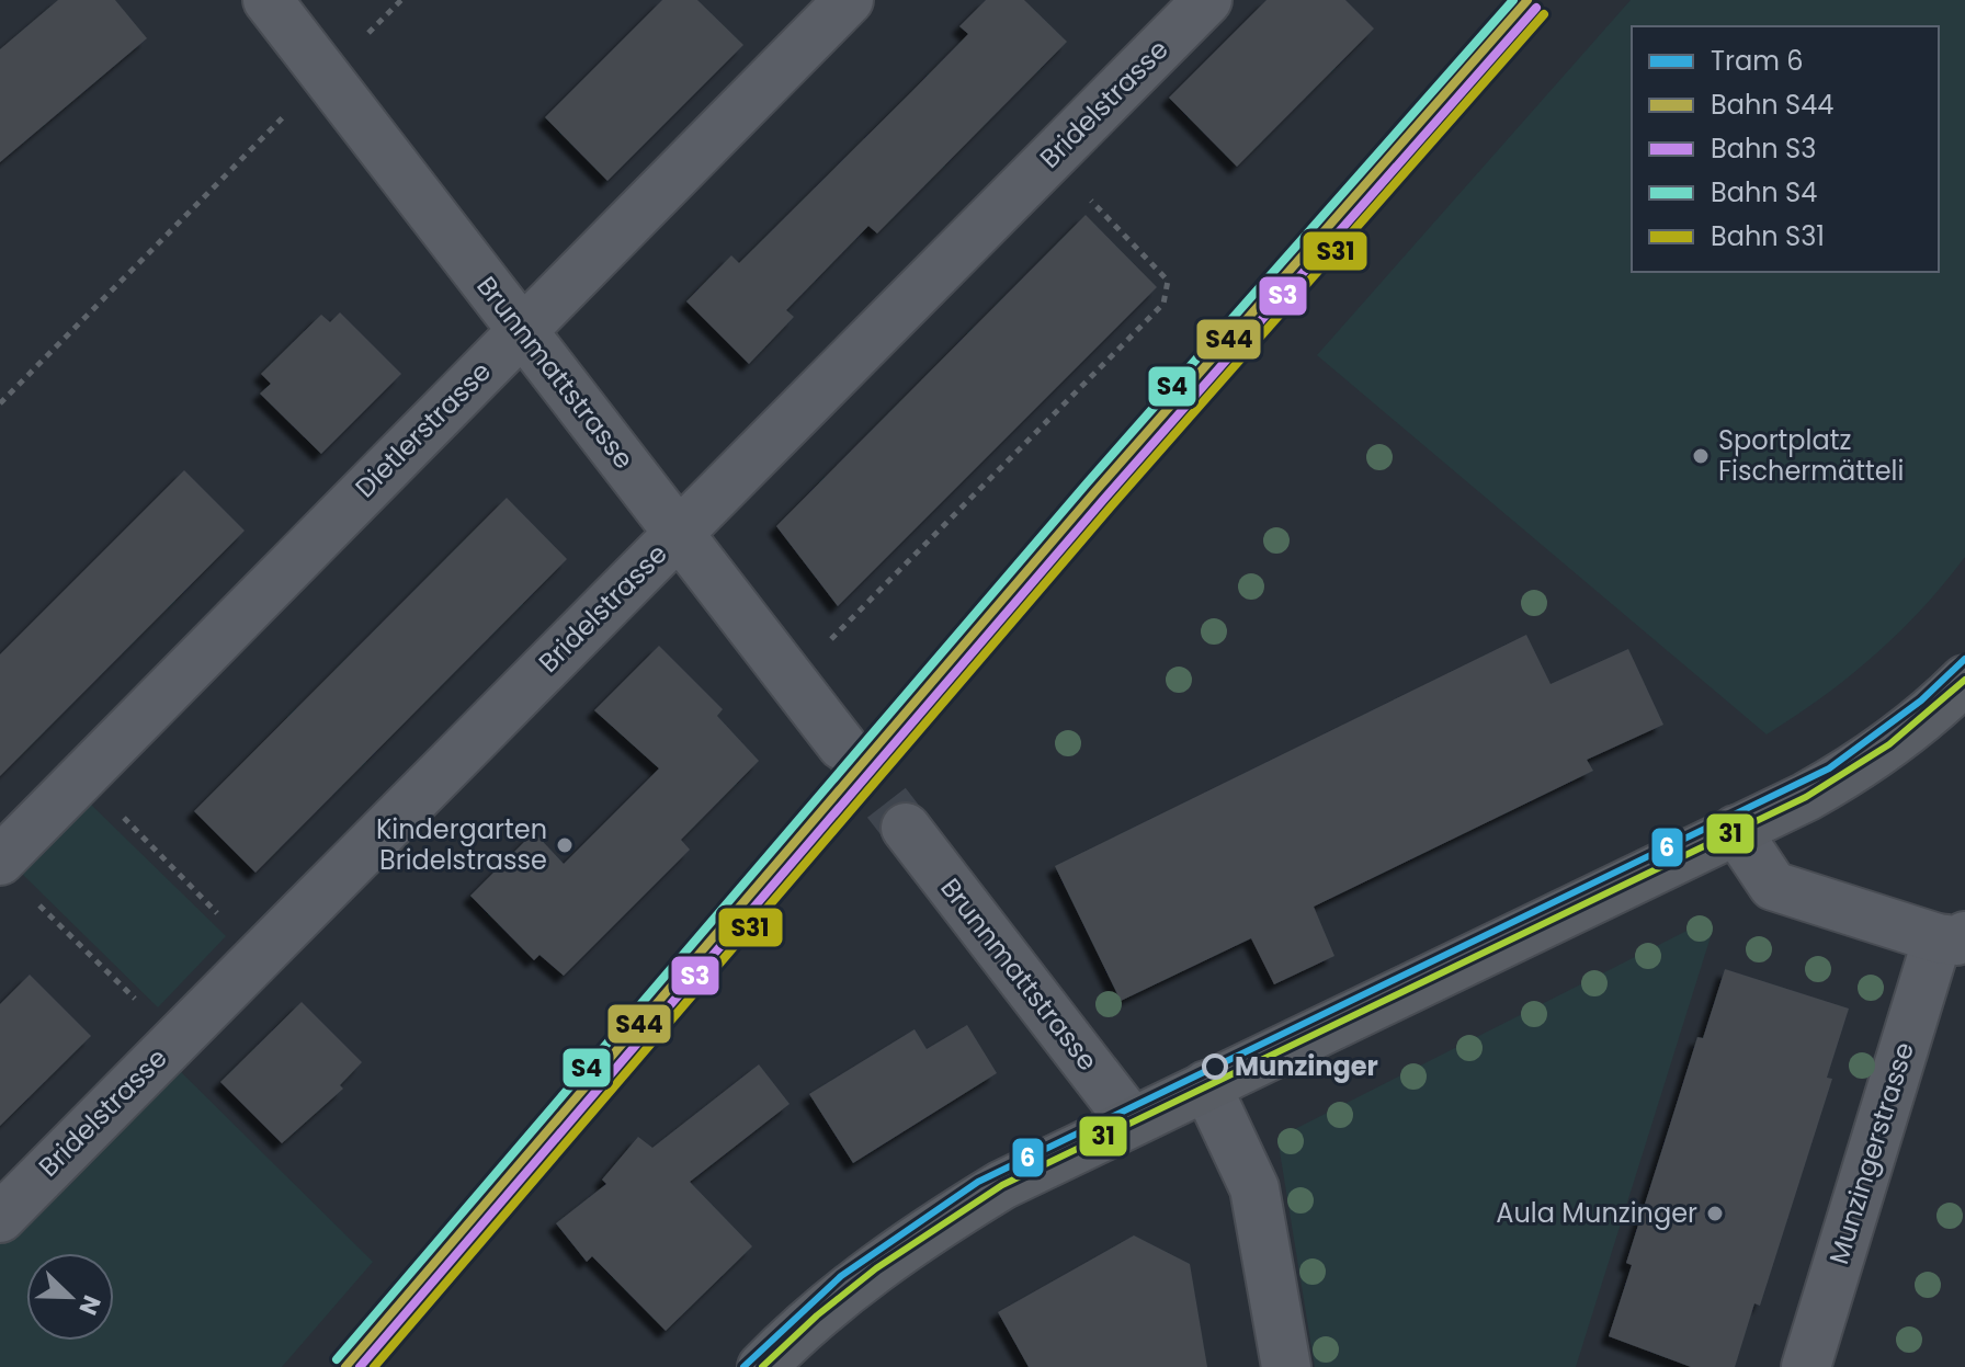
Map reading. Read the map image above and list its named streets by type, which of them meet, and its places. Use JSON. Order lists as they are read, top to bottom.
{
  "streets": {
    "street": [
      "Bridelstrasse",
      "Brunnmattstrasse",
      "Dietlerstrasse",
      "Munzingerstrasse"
    ]
  },
  "crossings": [
    ["Bridelstrasse", "Brunnmattstrasse"],
    ["Brunnmattstrasse", "Dietlerstrasse"]
  ],
  "places": [
    "Sportplatz Fischermätteli",
    "Kindergarten Bridelstrasse",
    "Munzinger",
    "Aula Munzinger"
  ],
  "lines": [
    "rail line S44",
    "rail line S4",
    "rail line S3",
    "rail line S31",
    "tram line 6",
    "transit line 31"
  ],
  "legend": [
    "Tram 6",
    "Bahn S44",
    "Bahn S3",
    "Bahn S4",
    "Bahn S31"
  ],
  "north": "bottom right"
}
